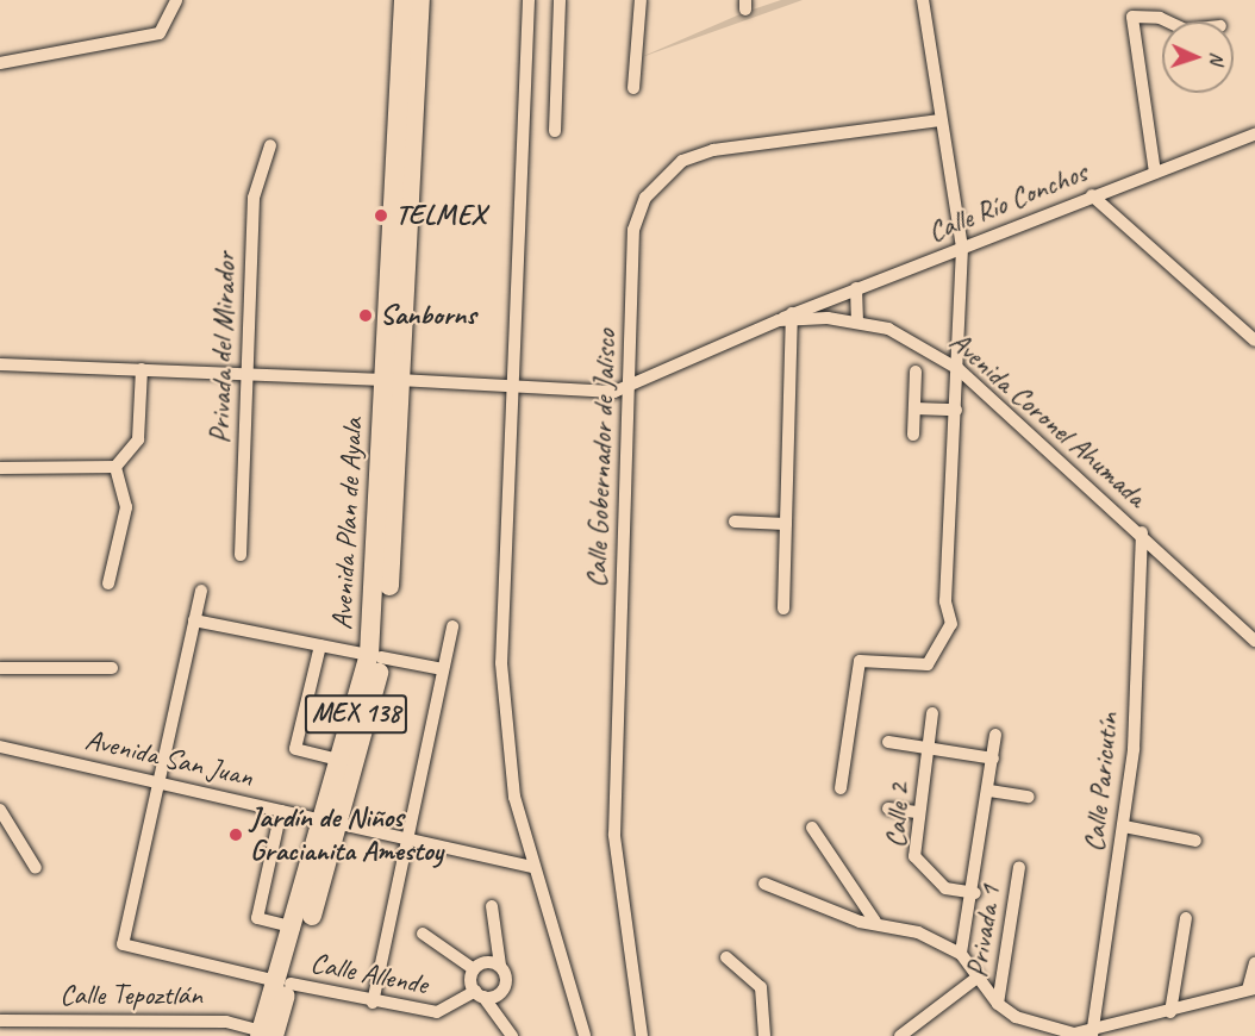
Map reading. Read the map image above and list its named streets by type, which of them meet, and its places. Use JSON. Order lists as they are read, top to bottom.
{
  "streets": {
    "main road": ["Avenida Plan de Ayala", "MEX 138"],
    "street": [
      "Calle Río Conchos",
      "Privada del Mirador",
      "Avenida Coronel Ahumada",
      "Calle Gobernador de Jalisco",
      "Avenida San Juan",
      "Calle Paricutín",
      "Calle 2",
      "Privada 1",
      "Calle Allende",
      "Calle Tepoztlán"
    ]
  },
  "crossings": [
    ["Calle Río Conchos", "Avenida Coronel Ahumada"],
    ["Privada del Mirador", "Avenida Coronel Ahumada"],
    ["Avenida Coronel Ahumada", "Calle Gobernador de Jalisco"],
    ["Avenida Coronel Ahumada", "Avenida Plan de Ayala"],
    ["Avenida Coronel Ahumada", "Calle Paricutín"],
    ["Avenida Plan de Ayala", "Avenida San Juan"],
    ["Avenida Plan de Ayala", "Calle Allende"],
    ["Avenida Plan de Ayala", "Calle Tepoztlán"],
    ["Avenida San Juan", "Calle Allende"]
  ],
  "places": ["TELMEX", "Sanborns", "Jardín de Niños Gracianita Amestoy"],
  "north": "right"
}
